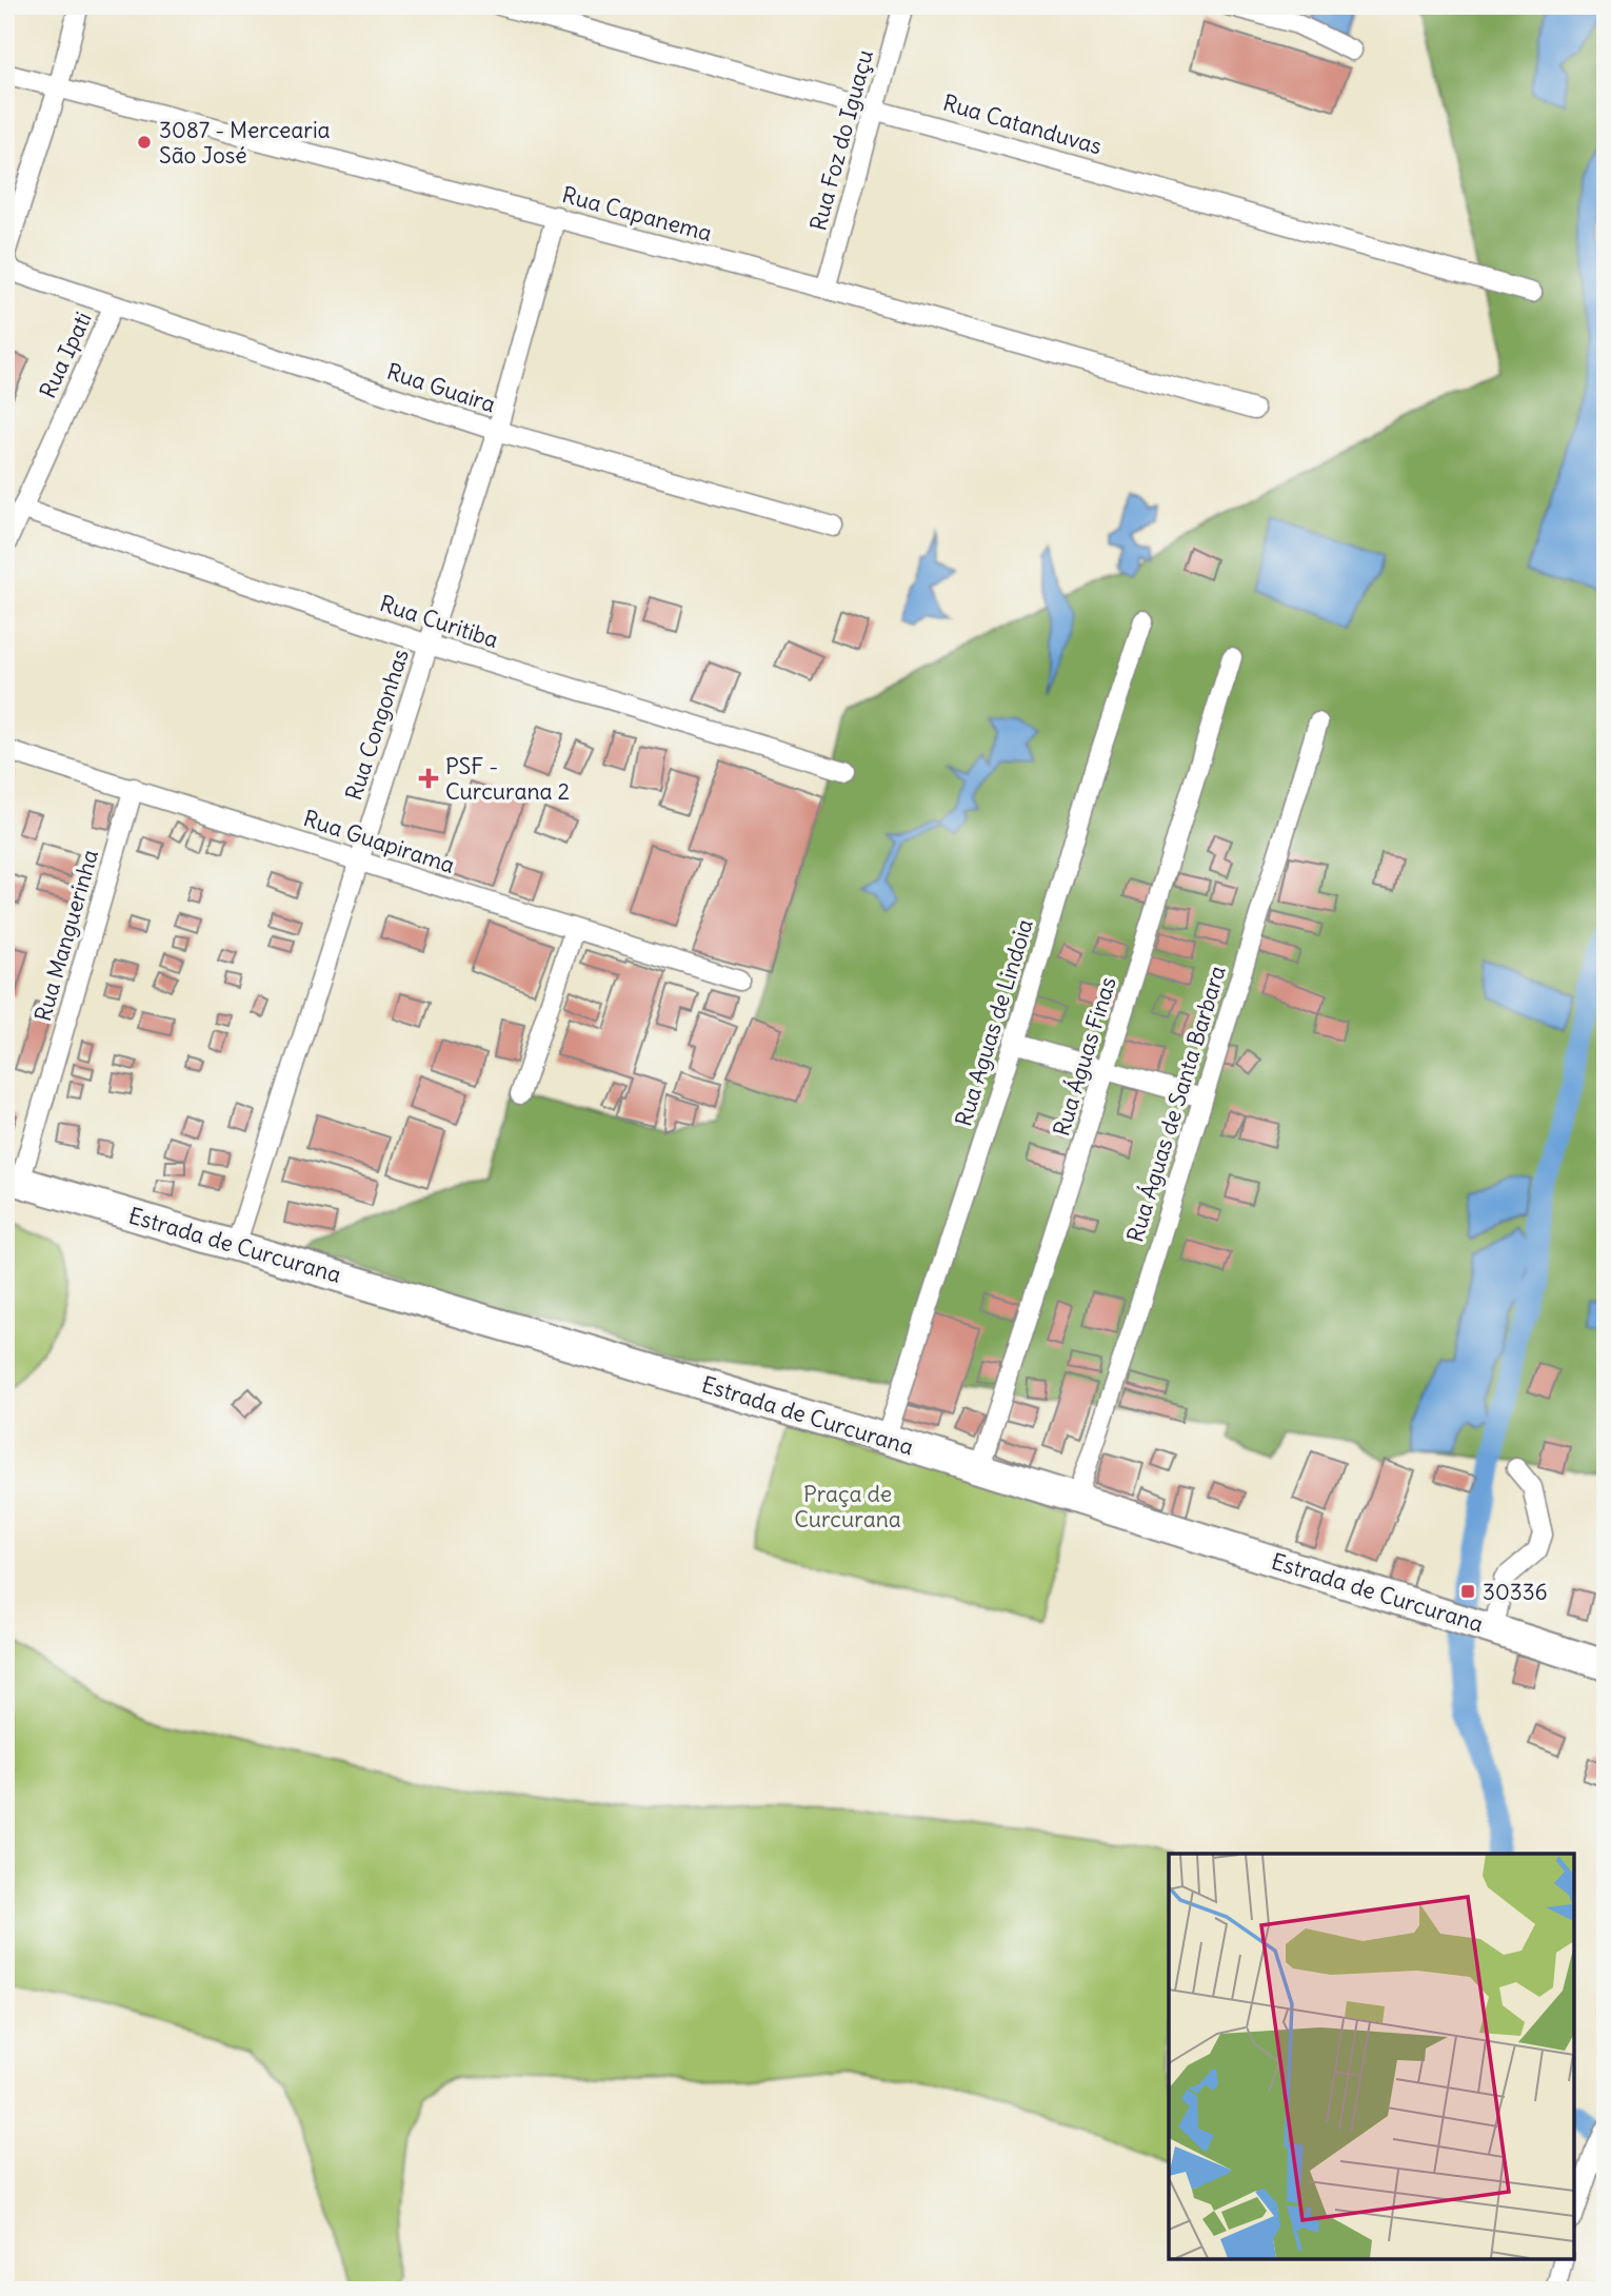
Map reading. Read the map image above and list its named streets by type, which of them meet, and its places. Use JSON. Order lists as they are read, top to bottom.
{
  "streets": {
    "main road": ["Estrada de Curcurana"],
    "street": [
      "Rua Catanduvas",
      "Rua Foz do Iguaçu",
      "Rua Capanema",
      "Rua Ipati",
      "Rua Guaira",
      "Rua Curitiba",
      "Rua Congonhas",
      "Rua Guapirama",
      "Rua Manguerinha",
      "Rua Aguas de Lindoia",
      "Rua Águas Finas",
      "Rua Águas de Santa Barbara"
    ]
  },
  "crossings": [
    ["Rua Catanduvas", "Rua Foz do Iguaçu"],
    ["Rua Foz do Iguaçu", "Rua Capanema"],
    ["Rua Capanema", "Rua Congonhas"],
    ["Rua Ipati", "Rua Guaira"],
    ["Rua Ipati", "Rua Curitiba"],
    ["Rua Guaira", "Rua Congonhas"],
    ["Rua Curitiba", "Rua Congonhas"],
    ["Rua Congonhas", "Rua Guapirama"],
    ["Rua Congonhas", "Estrada de Curcurana"],
    ["Rua Guapirama", "Rua Manguerinha"],
    ["Rua Manguerinha", "Estrada de Curcurana"],
    ["Rua Aguas de Lindoia", "Estrada de Curcurana"],
    ["Rua Águas Finas", "Estrada de Curcurana"],
    ["Rua Águas de Santa Barbara", "Estrada de Curcurana"]
  ],
  "parks": ["Praça de Curcurana"],
  "places": {
    "other": ["3087 - Mercearia São José"],
    "health": ["PSF - Curcurana 2"],
    "transit": ["30336"]
  }
}
